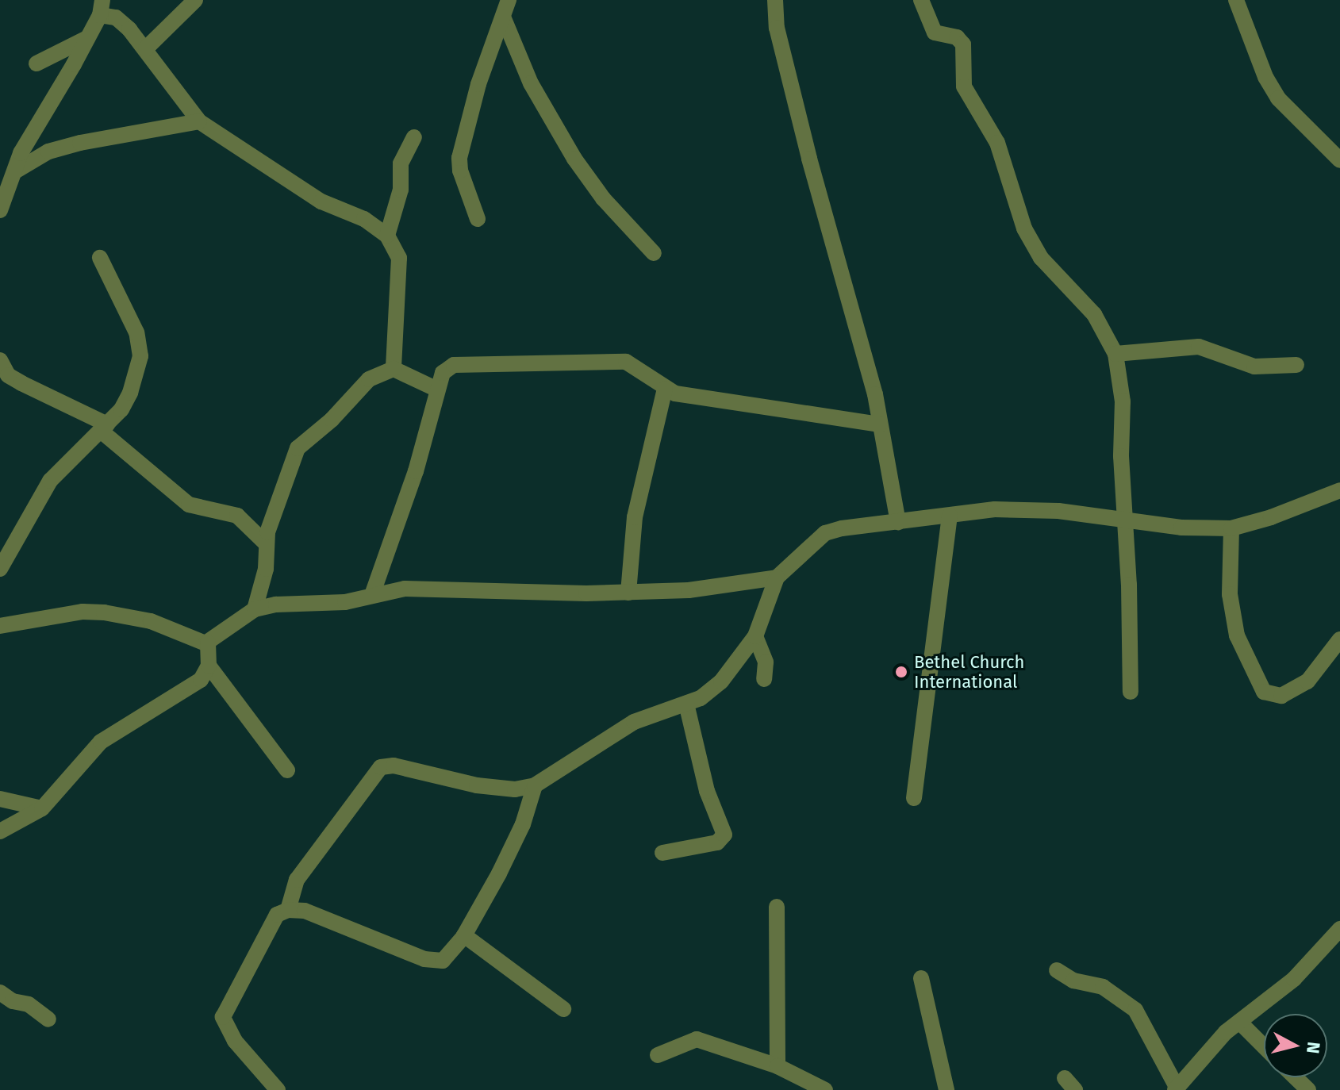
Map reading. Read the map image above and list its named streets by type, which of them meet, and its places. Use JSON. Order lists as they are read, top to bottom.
{
  "places": ["Bethel Church International"],
  "north": "right"
}
